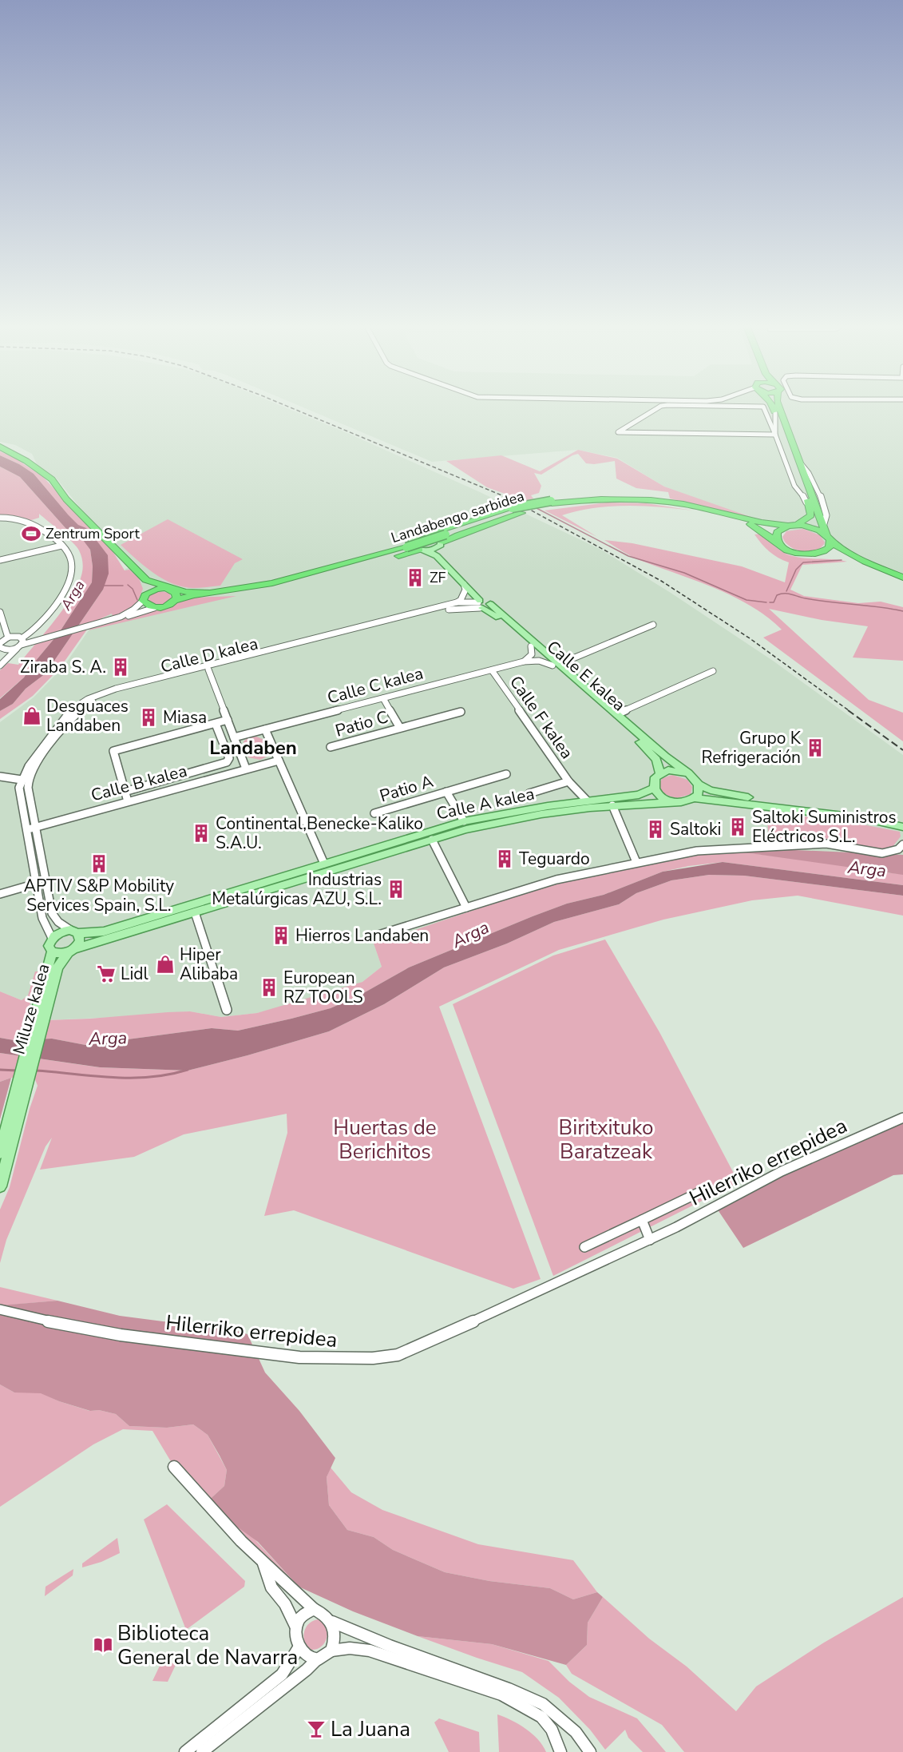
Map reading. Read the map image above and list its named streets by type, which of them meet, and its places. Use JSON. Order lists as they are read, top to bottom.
{
  "streets": {
    "highway": ["Landabengo sarbidea"],
    "main road": ["Calle E kalea", "Calle A kalea", "Miluze kalea"],
    "street": [
      "Calle D kalea",
      "Calle C kalea",
      "Calle F kalea",
      "Patio C",
      "Calle B kalea",
      "Patio A",
      "Hilerriko errepidea"
    ]
  },
  "crossings": [
    ["Landabengo sarbidea", "Calle E kalea"],
    ["Calle D kalea", "Calle E kalea"],
    ["Calle D kalea", "Calle B kalea"],
    ["Calle E kalea", "Calle A kalea"],
    ["Calle C kalea", "Calle F kalea"],
    ["Calle C kalea", "Patio C"],
    ["Calle F kalea", "Calle A kalea"],
    ["Patio A", "Calle A kalea"],
    ["Calle A kalea", "Miluze kalea"]
  ],
  "districts": ["Landaben"],
  "water": ["Arga"],
  "parks": ["Huertas de Berichitos", "Biritxituko Baratzeak"],
  "places": {
    "sports": ["Zentrum Sport"],
    "building": [
      "ZF",
      "Ziraba S. A.",
      "Miasa",
      "Grupo K Refrigeración",
      "Saltoki Suministros Eléctricos S.L.",
      "Saltoki",
      "Continental,Benecke-Kaliko S.A.U.",
      "Teguardo",
      "APTIV S&P Mobility Services Spain, S.L.",
      "Industrias Metalúrgicas AZU, S.L.",
      "Hierros Landaben",
      "European RZ TOOLS"
    ],
    "shop": ["Desguaces Landaben", "Hiper Alibaba"],
    "supermarket": ["Lidl"],
    "library": ["Biblioteca General de Navarra"],
    "bar": ["La Juana"]
  }
}
